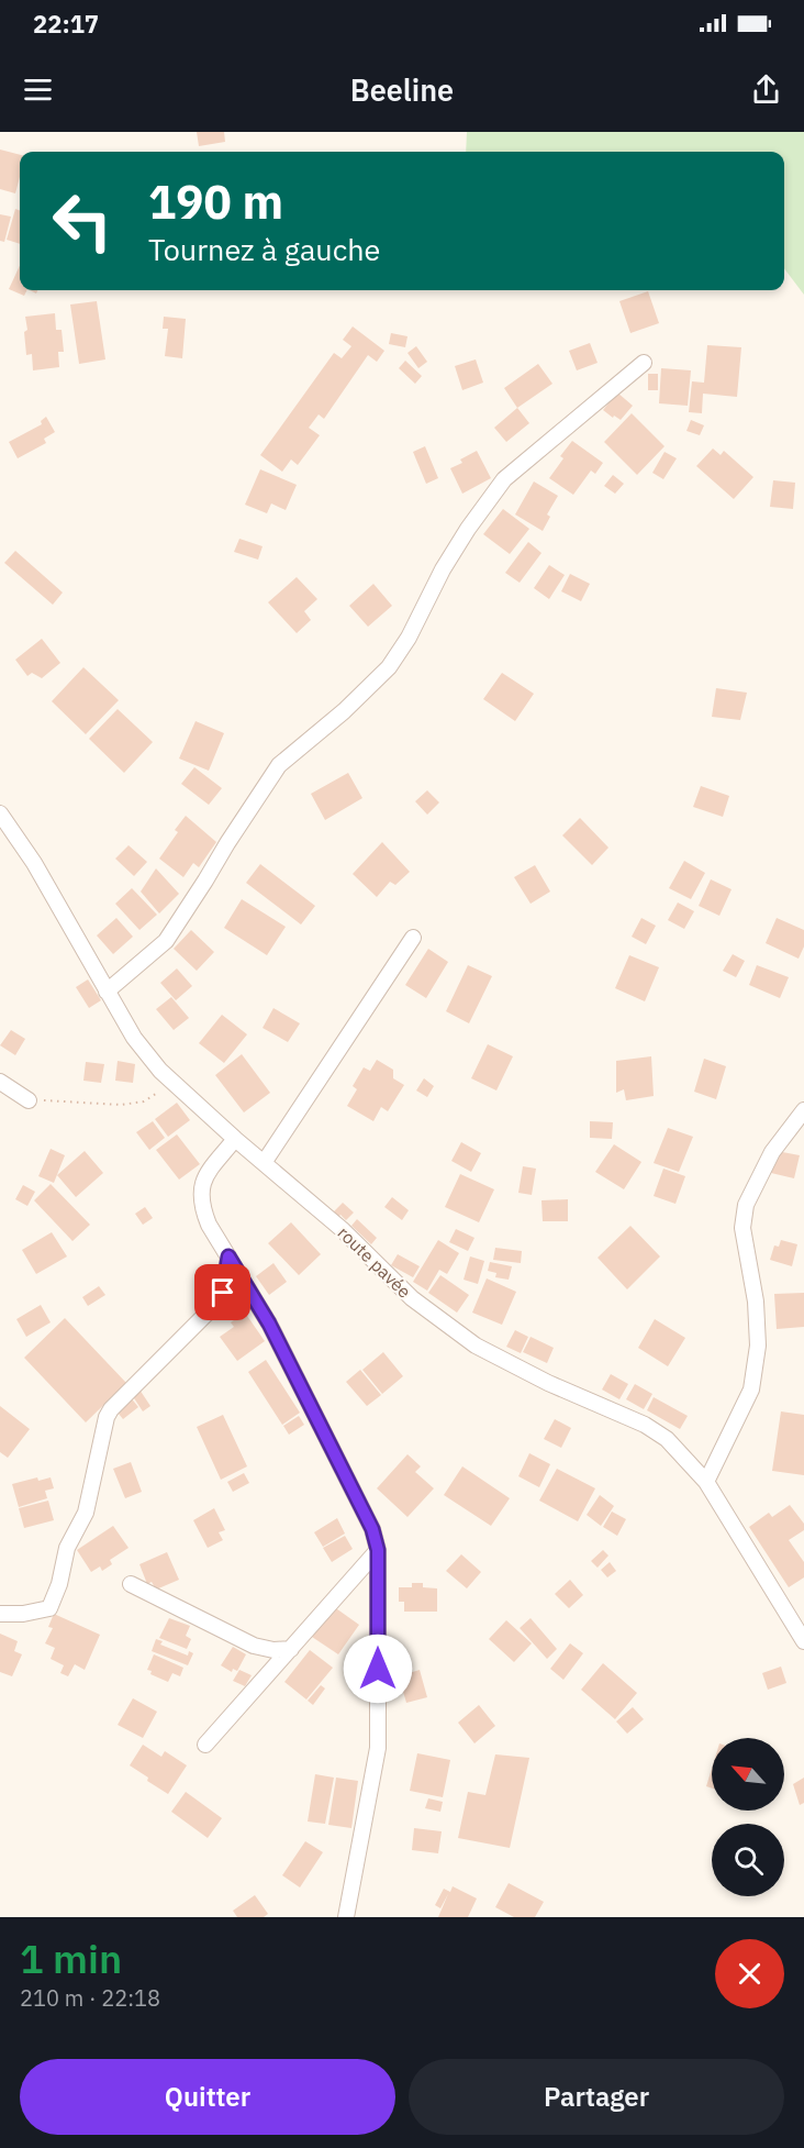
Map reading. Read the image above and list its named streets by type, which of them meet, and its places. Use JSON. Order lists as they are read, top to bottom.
{
  "streets": {
    "street": ["route pavée"]
  },
  "north": "top left",
  "page": {
    "status": "22:17",
    "header": "Beeline",
    "turn": ["190 m", "Tournez à gauche"],
    "heading": ["1 min", "210 m · 22:18"],
    "buttons": ["Quitter", "Partager"]
  }
}
